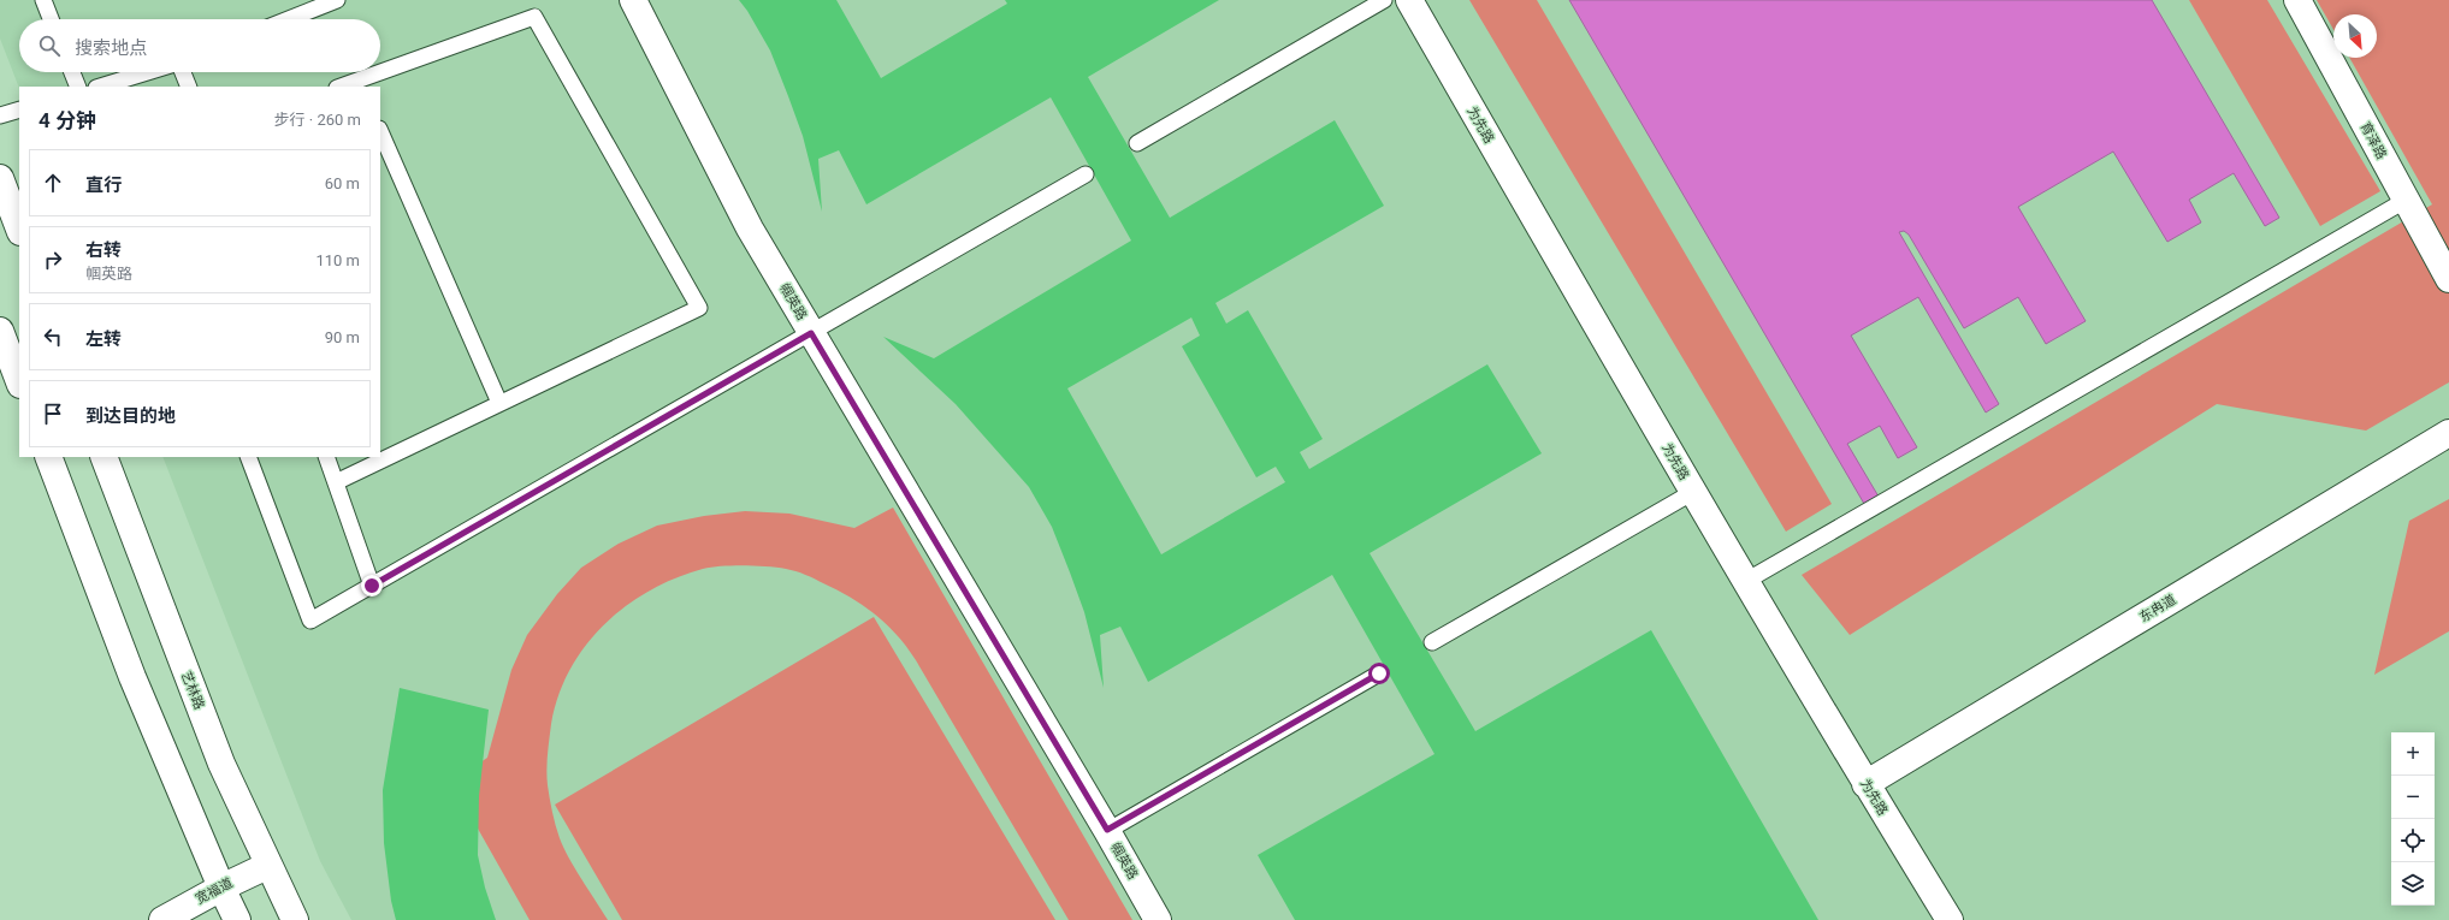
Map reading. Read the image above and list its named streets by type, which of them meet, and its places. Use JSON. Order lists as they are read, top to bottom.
{
  "streets": {
    "street": [
      "为先路",
      "育泽路",
      "帼英路",
      "东冉道",
      "艺林路",
      "宽福道"
    ]
  },
  "crossings": [
    ["为先路", "东冉道"],
    ["艺林路", "宽福道"]
  ],
  "north": "bottom right",
  "page": {
    "search": "搜索地点",
    "heading": ["4 分钟", "步行 · 260 m"],
    "list": [
      ["直行", "60 m"],
      ["右转", "帼英路", "110 m"],
      ["左转", "90 m"],
      "到达目的地"
    ],
    "map_buttons": ["+", "−"]
  }
}
